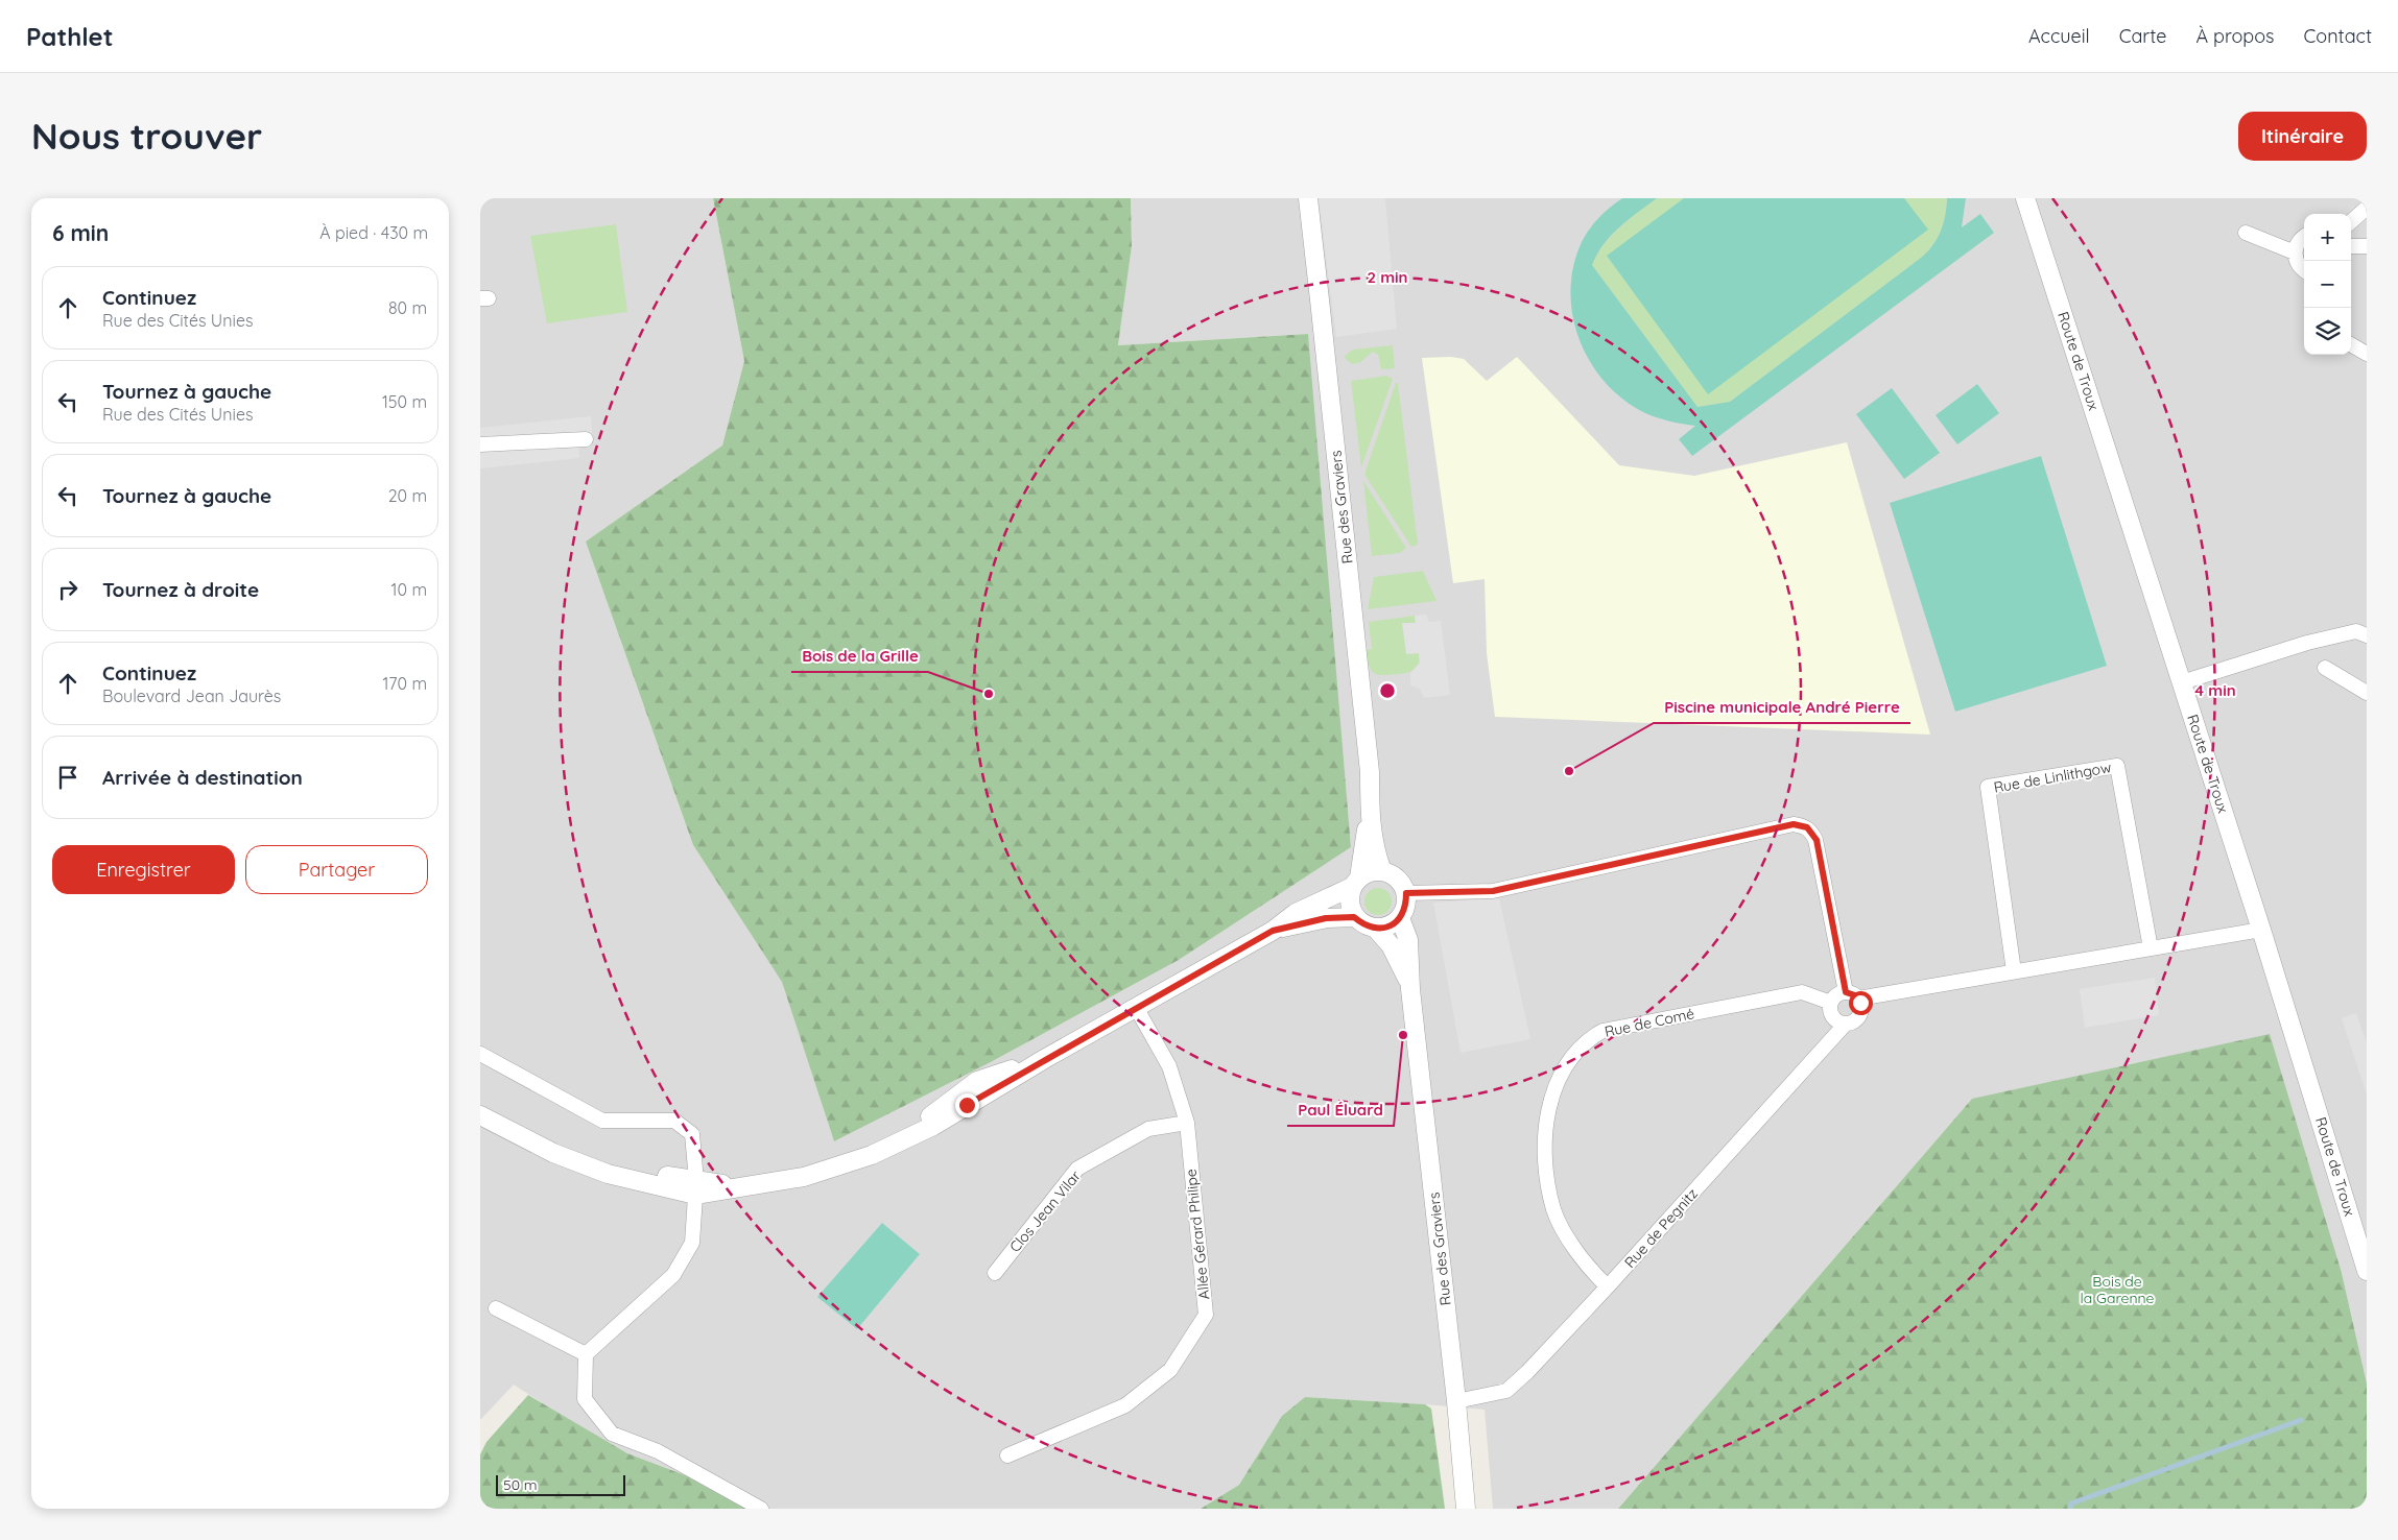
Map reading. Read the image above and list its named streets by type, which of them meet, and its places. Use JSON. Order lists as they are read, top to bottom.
{
  "streets": {
    "street": [
      "Route de Troux",
      "Rue des Graviers",
      "Rue de Linlithgow",
      "Rue de Comé",
      "Clos Jean Vilar",
      "Rue de Pegnitz",
      "Allée Gérard Philipe"
    ]
  },
  "crossings": [
    ["Rue des Graviers", "Rue de Pegnitz"],
    ["Rue de Comé", "Rue de Pegnitz"],
    ["Clos Jean Vilar", "Allée Gérard Philipe"]
  ],
  "parks": ["Bois de la Garenne"],
  "places": ["Bois de la Grille", "Piscine municipale André Pierre", "Paul Éluard"],
  "scale_bar": "50 m",
  "page": {
    "header": "Pathlet",
    "nav": [
      "Accueil",
      "Carte",
      "À propos",
      "Contact"
    ],
    "buttons": [
      "Itinéraire",
      ["Enregistrer", "Partager"]
    ],
    "title": "Nous trouver",
    "heading": ["6 min", "À pied · 430 m"],
    "map_buttons": ["+", "−"],
    "list": [
      ["Continuez", "Rue des Cités Unies", "80 m"],
      ["Tournez à gauche", "Rue des Cités Unies", "150 m"],
      ["Tournez à gauche", "20 m"],
      ["Tournez à droite", "10 m"],
      ["Continuez", "Boulevard Jean Jaurès", "170 m"],
      "Arrivée à destination"
    ],
    "scale": "50 m"
  },
  "rings": ["2 min", "4 min"]
}
